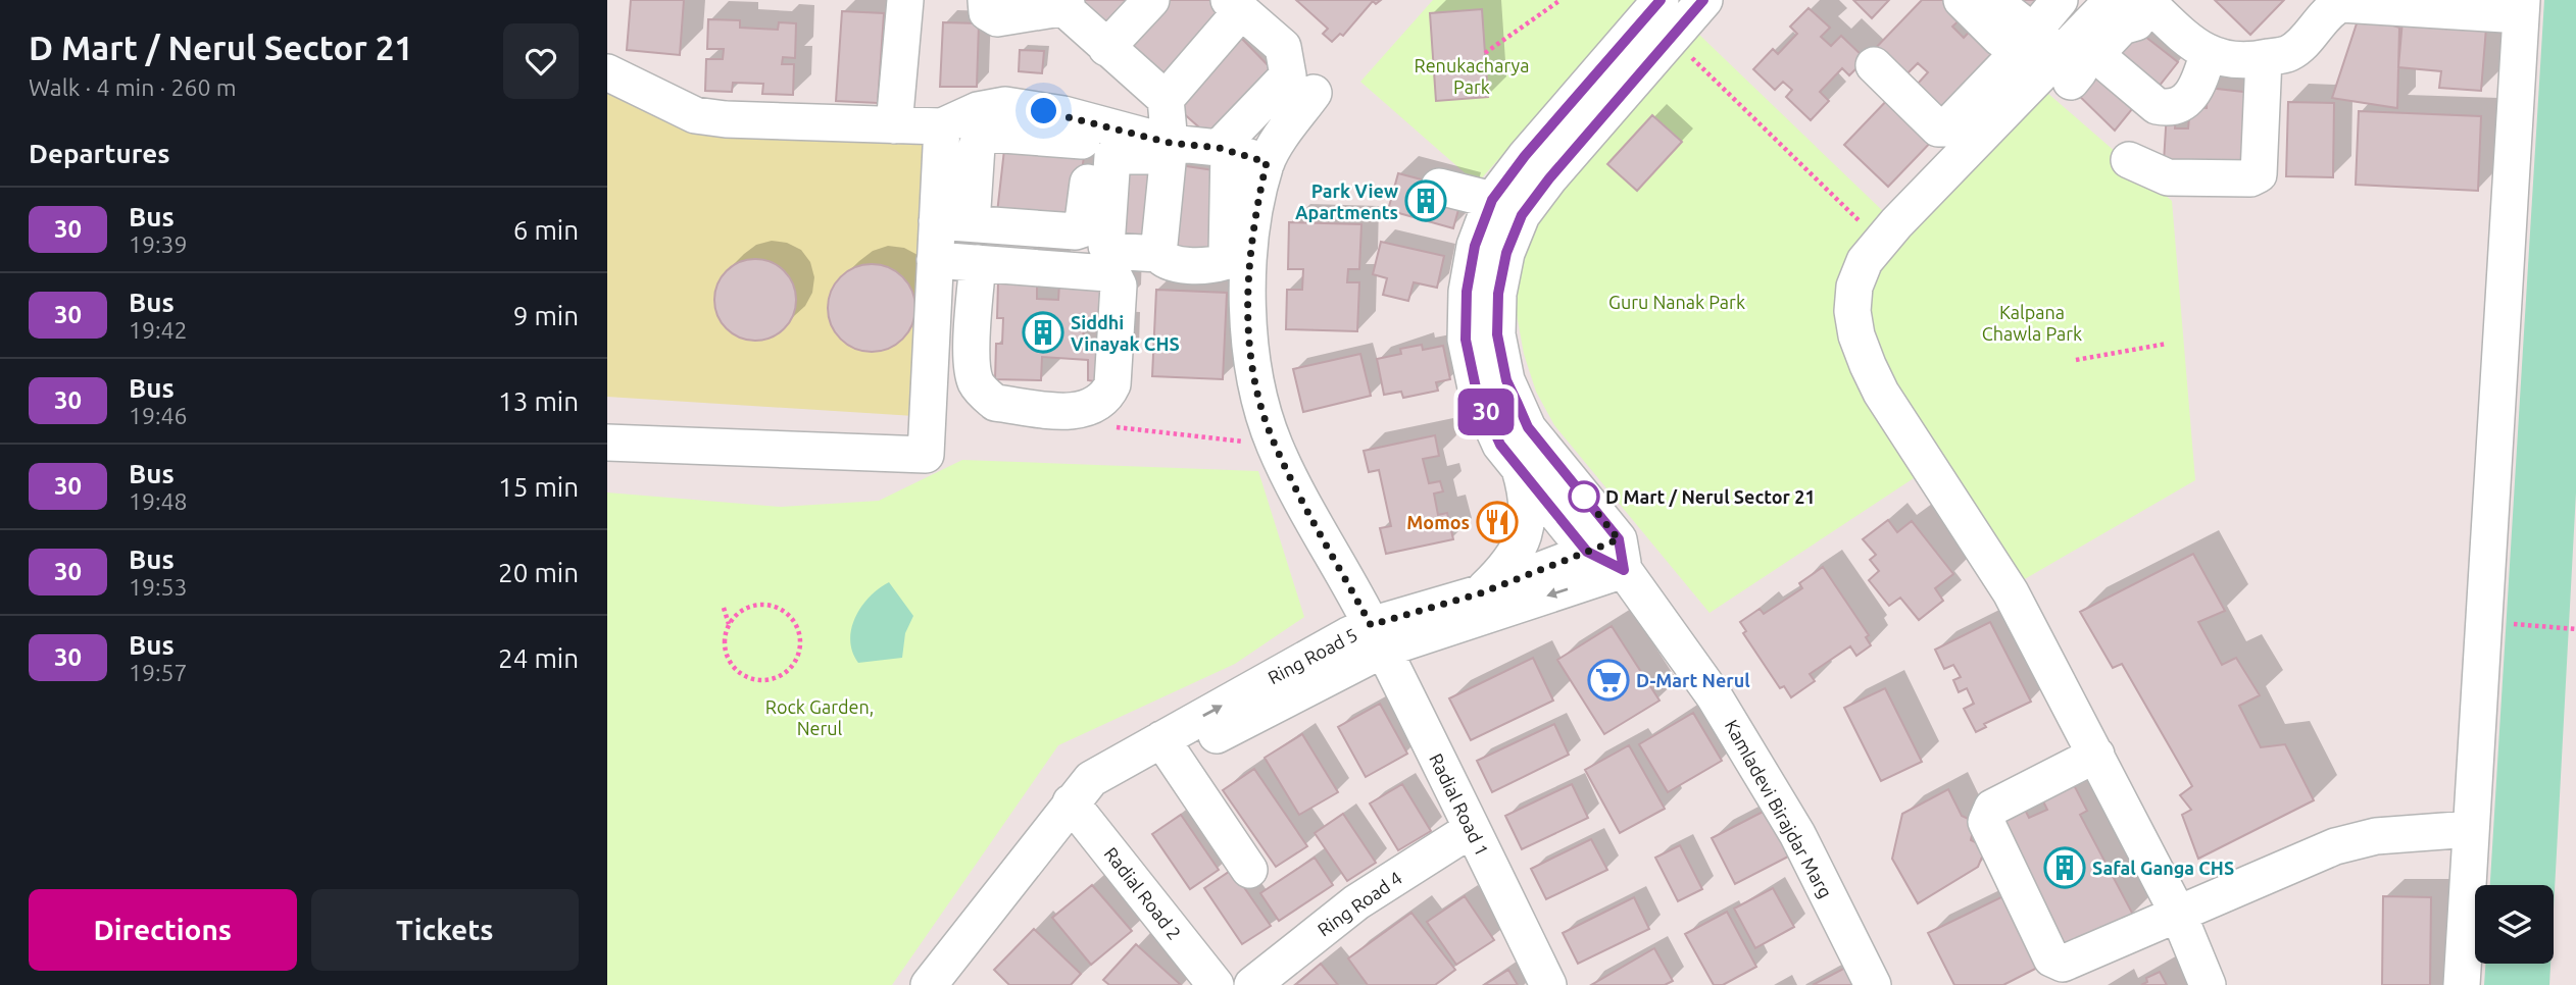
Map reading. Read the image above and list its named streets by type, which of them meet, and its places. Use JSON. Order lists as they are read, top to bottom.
{
  "streets": {
    "street": [
      "Ring Road 5",
      "Radial Road 1",
      "Kamladevi Birajdar Marg",
      "Radial Road 2",
      "Ring Road 4"
    ]
  },
  "crossings": [
    ["Ring Road 5", "Radial Road 1"],
    ["Ring Road 5", "Kamladevi Birajdar Marg"],
    ["Ring Road 5", "Radial Road 2"],
    ["Radial Road 1", "Ring Road 4"]
  ],
  "parks": [
    "Renukacharya Park",
    "Guru Nanak Park",
    "Kalpana Chawla Park",
    "Rock Garden, Nerul"
  ],
  "places": {
    "building": ["Park View Apartments", "Siddhi Vinayak CHS", "Safal Ganga CHS"],
    "other": ["D Mart / Nerul Sector 21"],
    "restaurant": ["Momos"],
    "supermarket": ["D-Mart Nerul"]
  },
  "lines": ["bus line 30"],
  "page": {
    "heading": [
      ["D Mart / Nerul Sector 21", "Walk · 4 min · 260 m"],
      "Departures"
    ],
    "on_map": "30",
    "list": [
      {
        "mark": "30",
        "name": "Bus",
        "note": "19:39",
        "value": "6 min"
      },
      {
        "mark": "30",
        "name": "Bus",
        "note": "19:42",
        "value": "9 min"
      },
      {
        "mark": "30",
        "name": "Bus",
        "note": "19:46",
        "value": "13 min"
      },
      {
        "mark": "30",
        "name": "Bus",
        "note": "19:48",
        "value": "15 min"
      },
      {
        "mark": "30",
        "name": "Bus",
        "note": "19:53",
        "value": "20 min"
      },
      {
        "mark": "30",
        "name": "Bus",
        "note": "19:57",
        "value": "24 min"
      }
    ],
    "buttons": ["Directions", "Tickets"]
  }
}
